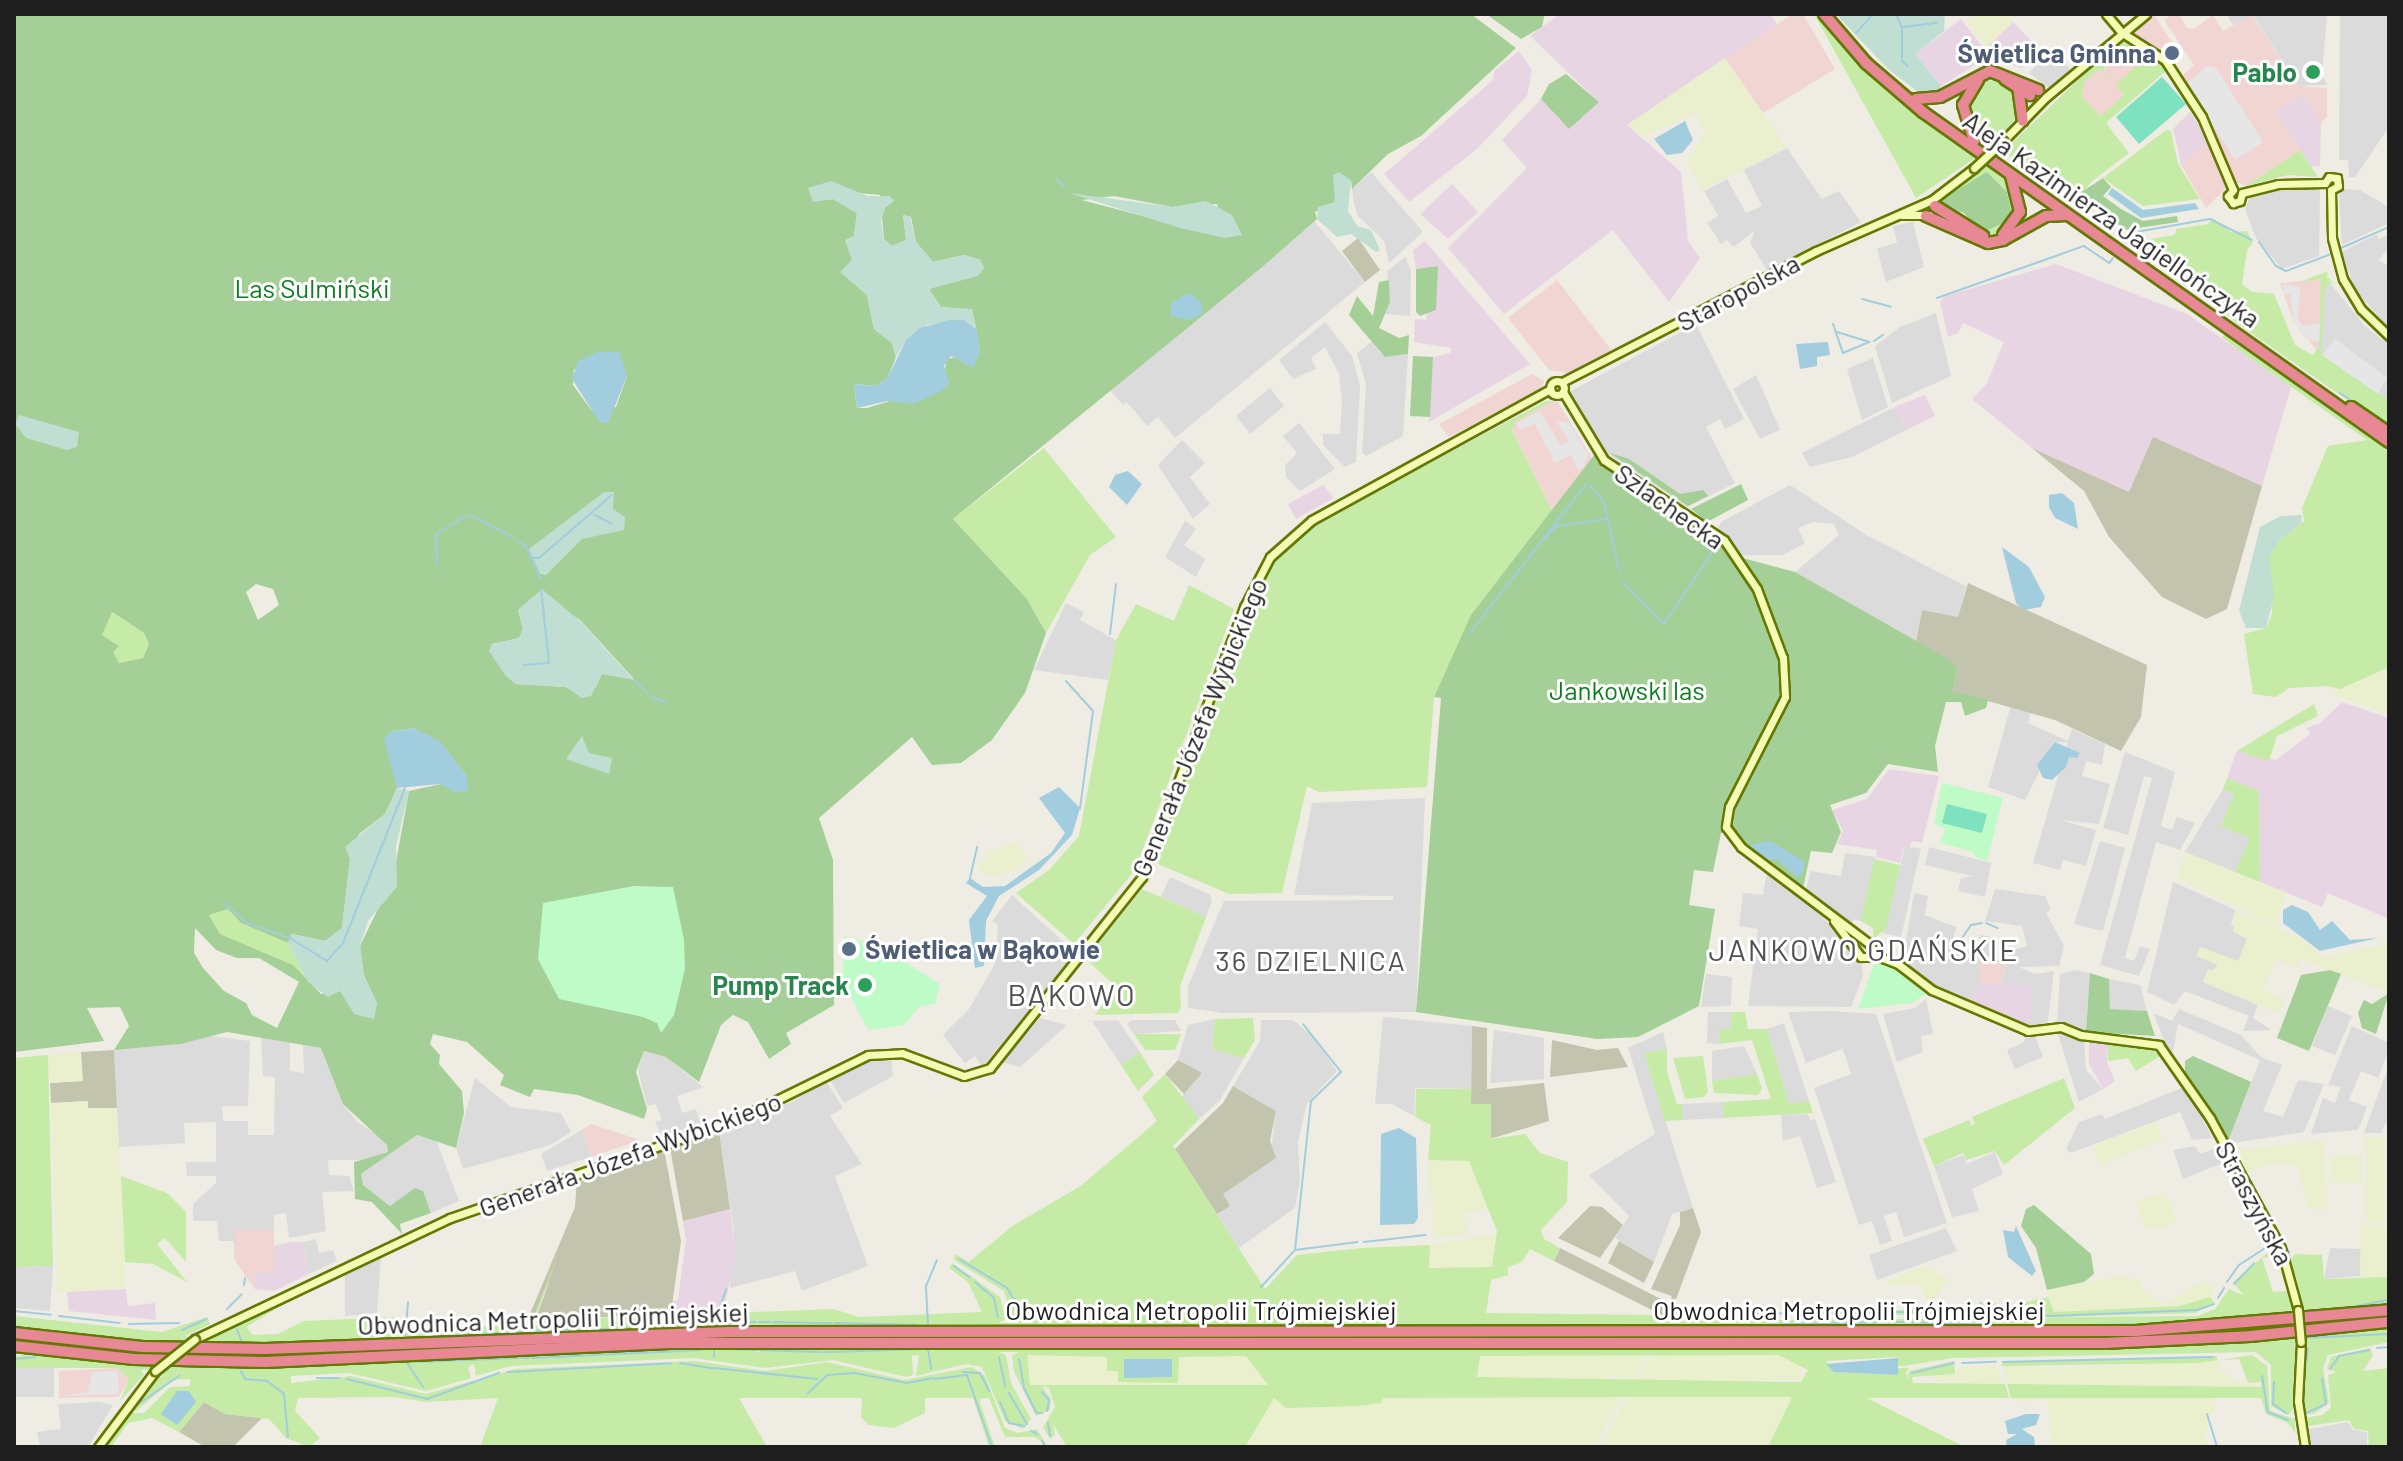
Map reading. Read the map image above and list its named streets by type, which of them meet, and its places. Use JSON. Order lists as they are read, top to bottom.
{
  "streets": {
    "highway": ["Aleja Kazimierza Jagiellończyka", "Obwodnica Metropolii Trójmiejskiej"],
    "main road": [
      "Staropolska",
      "Szlachecka",
      "Generała Józefa Wybickiego",
      "Straszyńska"
    ]
  },
  "crossings": [
    ["Staropolska", "Szlachecka"],
    ["Staropolska", "Generała Józefa Wybickiego"],
    ["Szlachecka", "Generała Józefa Wybickiego"]
  ],
  "districts": ["JANKOWO GDAŃSKIE", "36 DZIELNICA", "BĄKOWO"],
  "parks": ["Las Sulmiński", "Jankowski las"],
  "places": [
    "Świetlica Gminna",
    "Pablo",
    "Świetlica w Bąkowie",
    "Pump Track"
  ]
}
